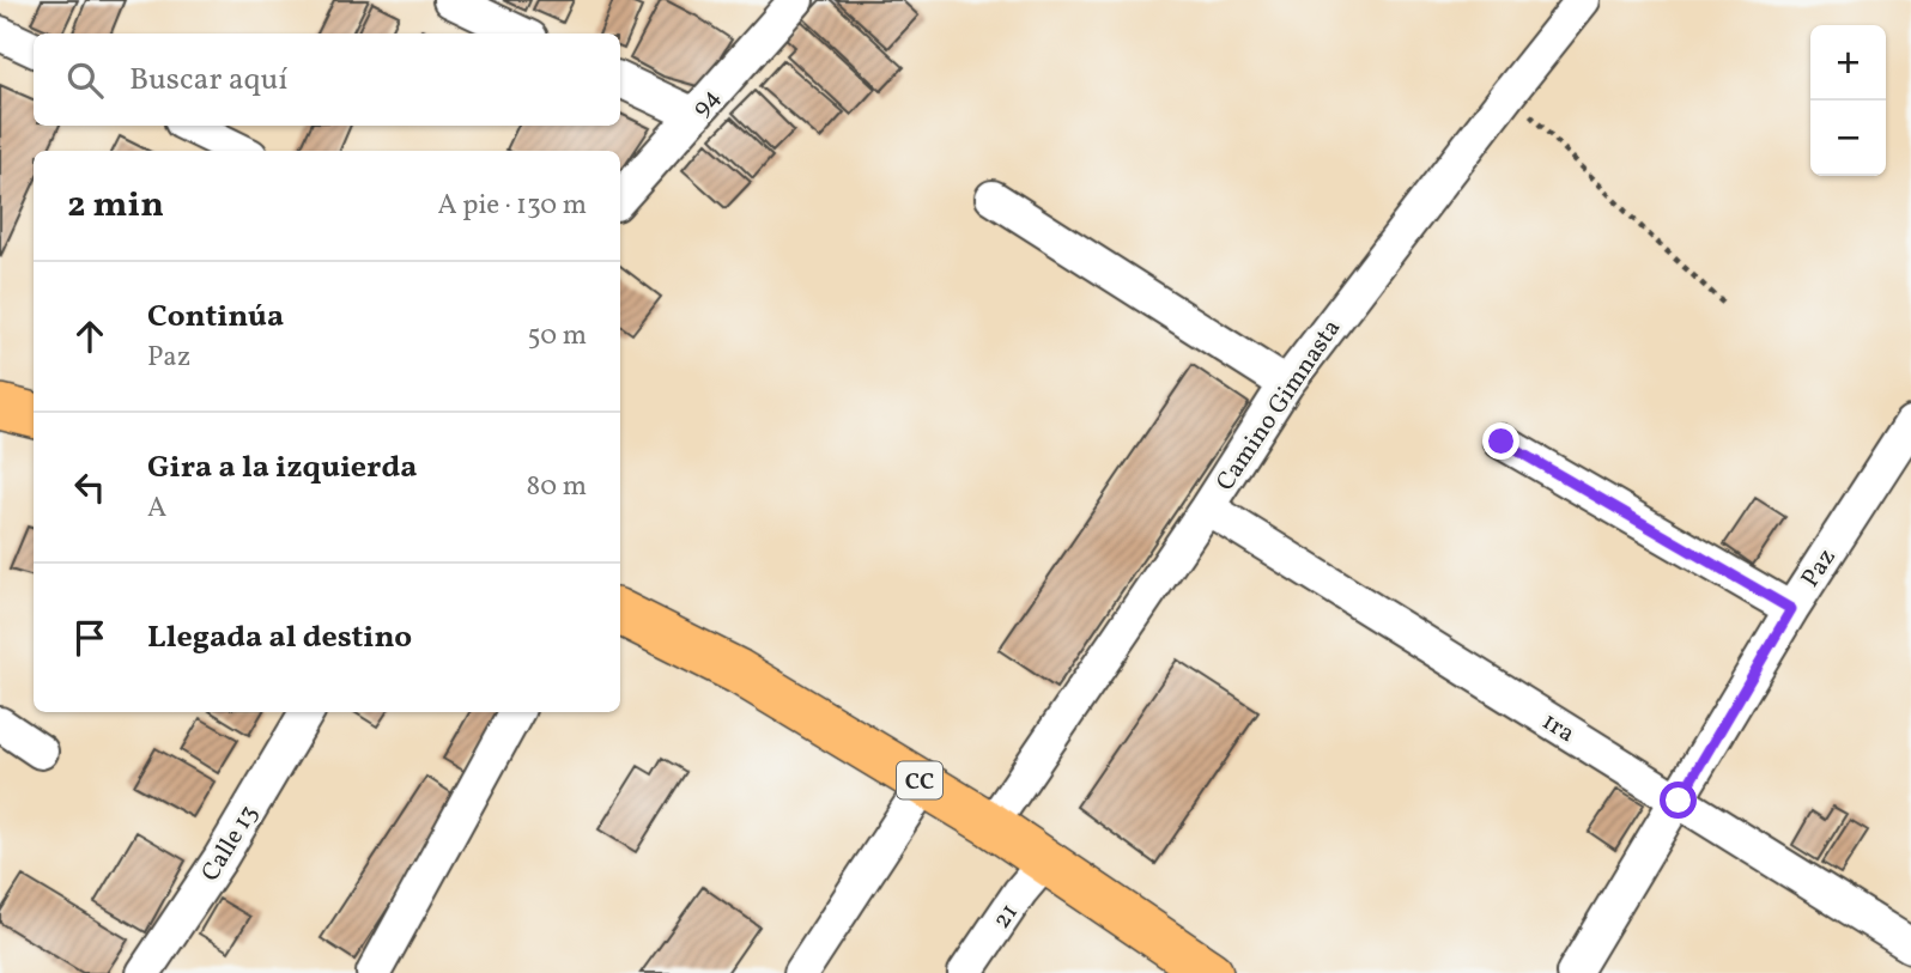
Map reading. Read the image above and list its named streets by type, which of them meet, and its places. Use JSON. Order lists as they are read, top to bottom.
{
  "streets": {
    "main road": ["CC"],
    "street": [
      "94",
      "Camino Gimnasta",
      "Paz",
      "1ra",
      "Calle 13",
      "21"
    ]
  },
  "crossings": [
    ["Camino Gimnasta", "1ra"],
    ["Camino Gimnasta", "CC"],
    ["Paz", "1ra"],
    ["CC", "21"]
  ],
  "page": {
    "map_buttons": ["+", "−"],
    "search": "Buscar aquí",
    "heading": ["2 min", "A pie · 130 m"],
    "list": [
      ["Continúa", "Paz", "50 m"],
      ["Gira a la izquierda", "A", "80 m"],
      "Llegada al destino"
    ]
  }
}
